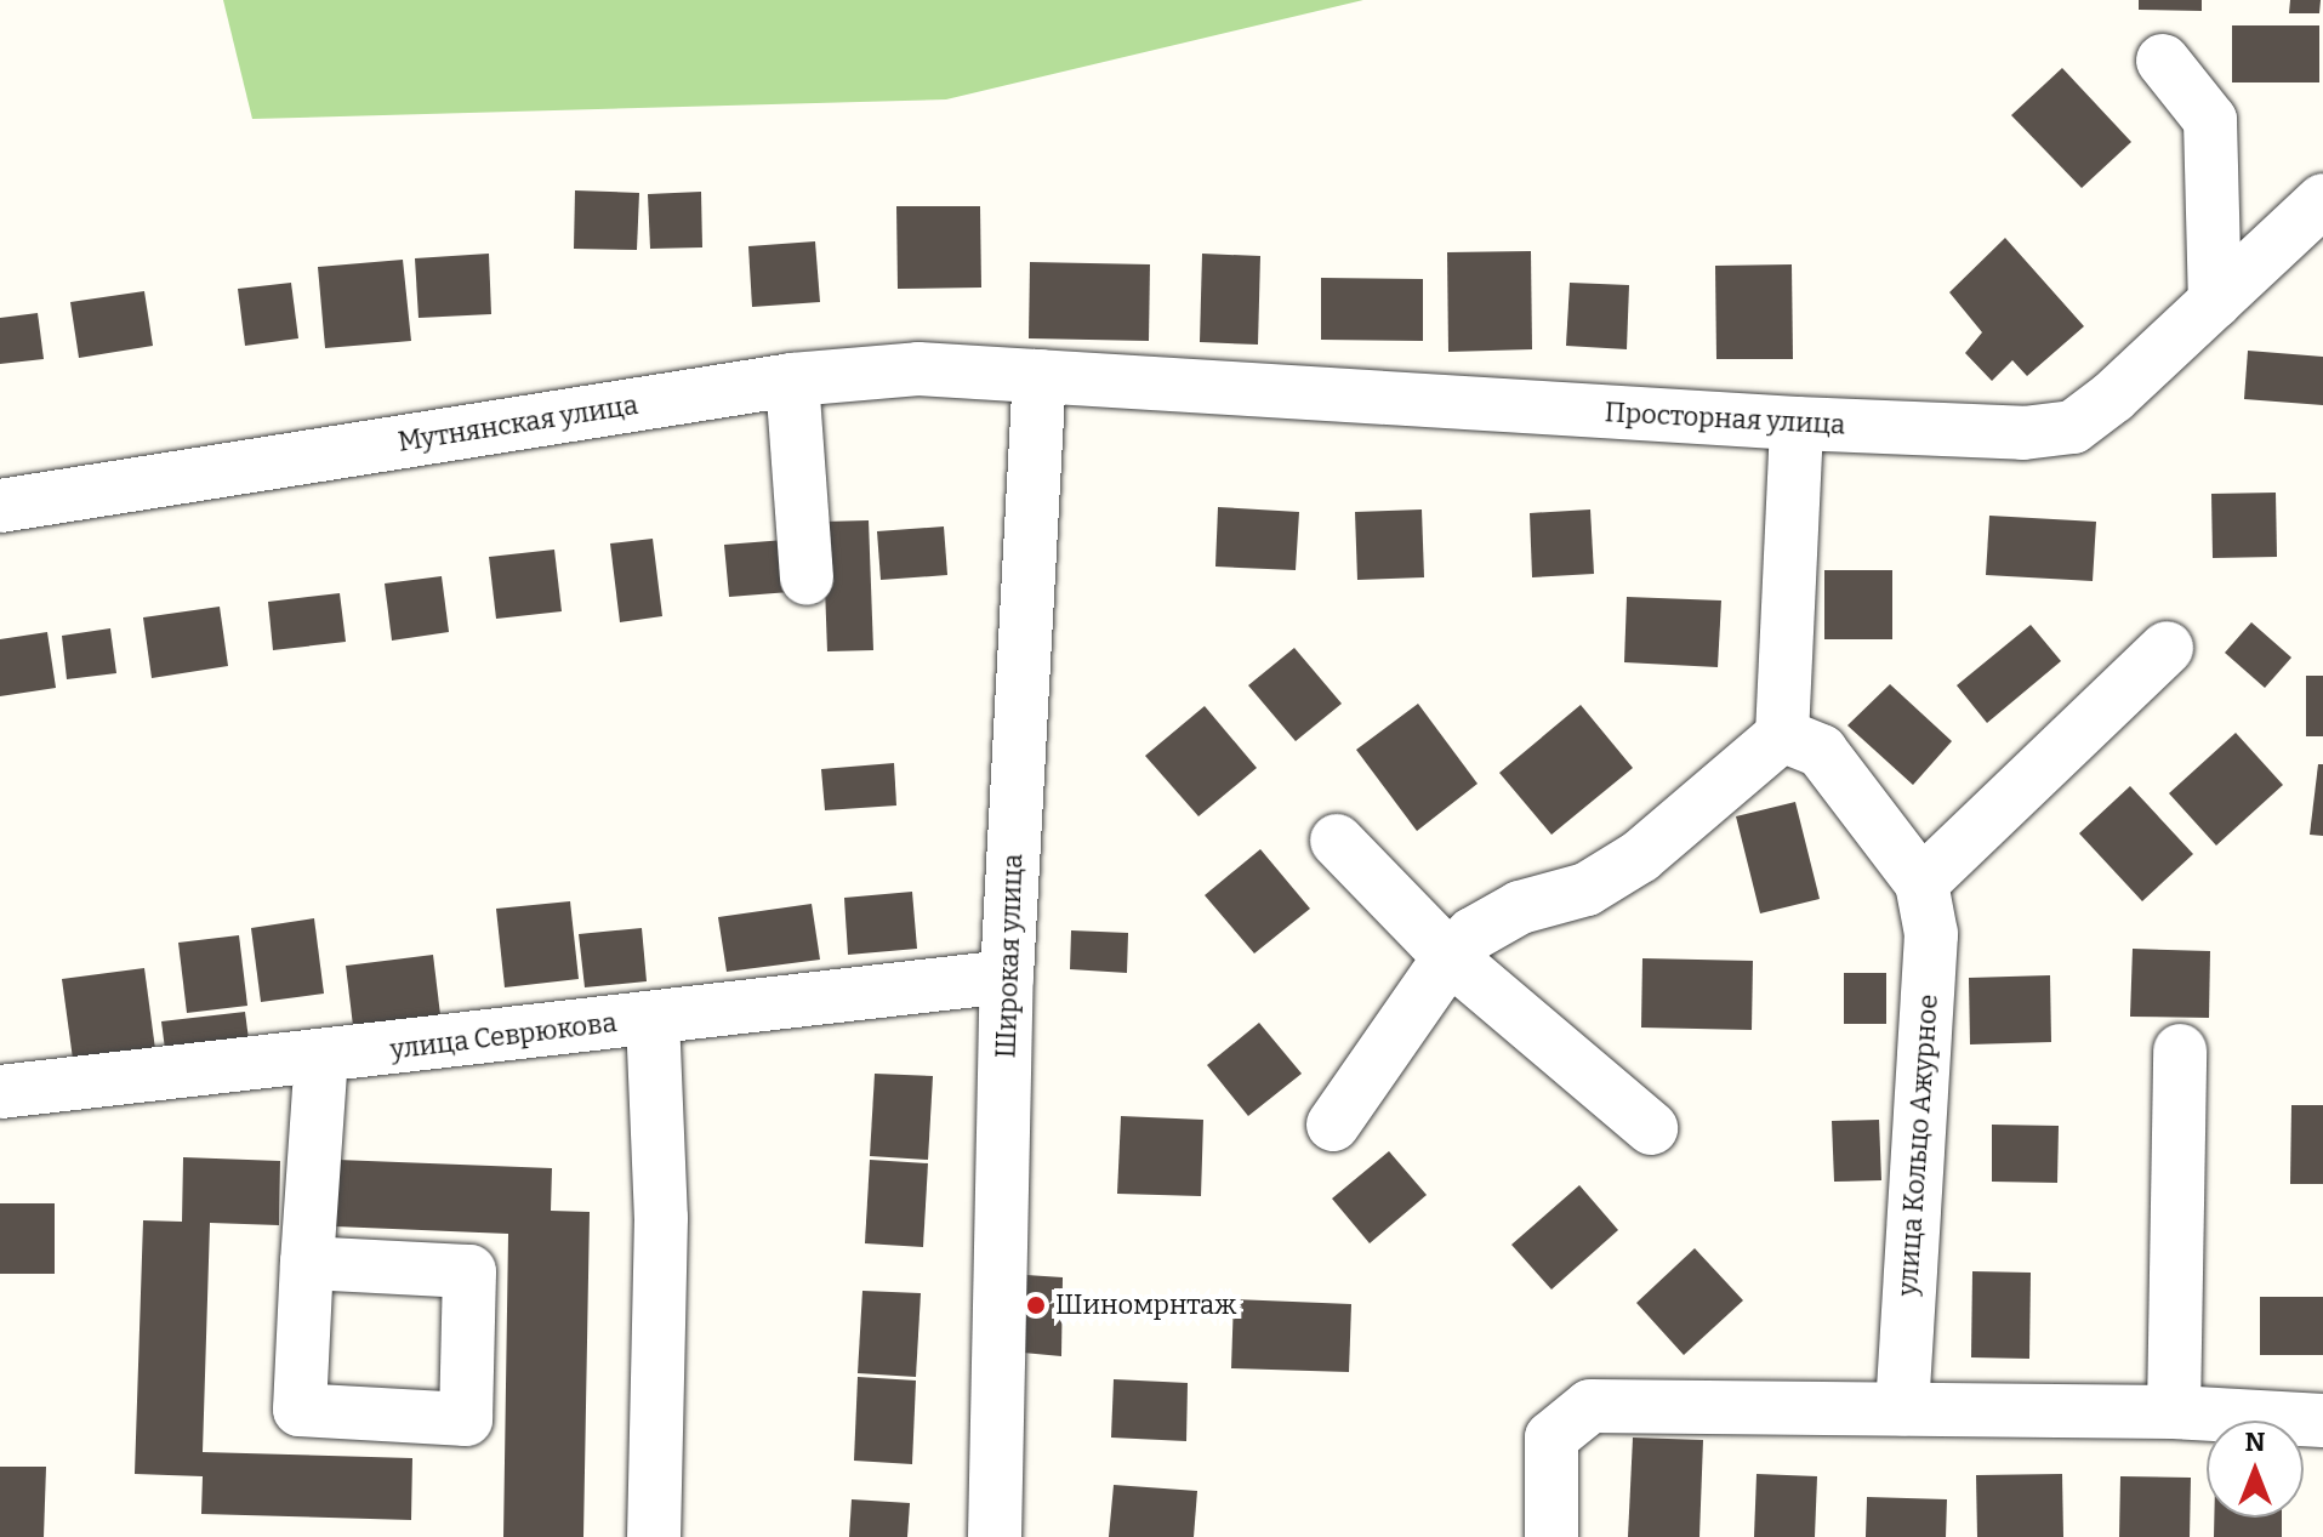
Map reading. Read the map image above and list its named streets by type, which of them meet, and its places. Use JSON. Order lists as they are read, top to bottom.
{
  "streets": {
    "street": [
      "Просторная улица",
      "Мутнянская улица",
      "Широкая улица",
      "улица Севрюкова",
      "улица Кольцо Ажурное"
    ]
  },
  "crossings": [
    ["Просторная улица", "Мутнянская улица"],
    ["Просторная улица", "Широкая улица"],
    ["Мутнянская улица", "Широкая улица"],
    ["Широкая улица", "улица Севрюкова"]
  ],
  "places": ["Шиномрнтаж"],
  "north": "top"
}
